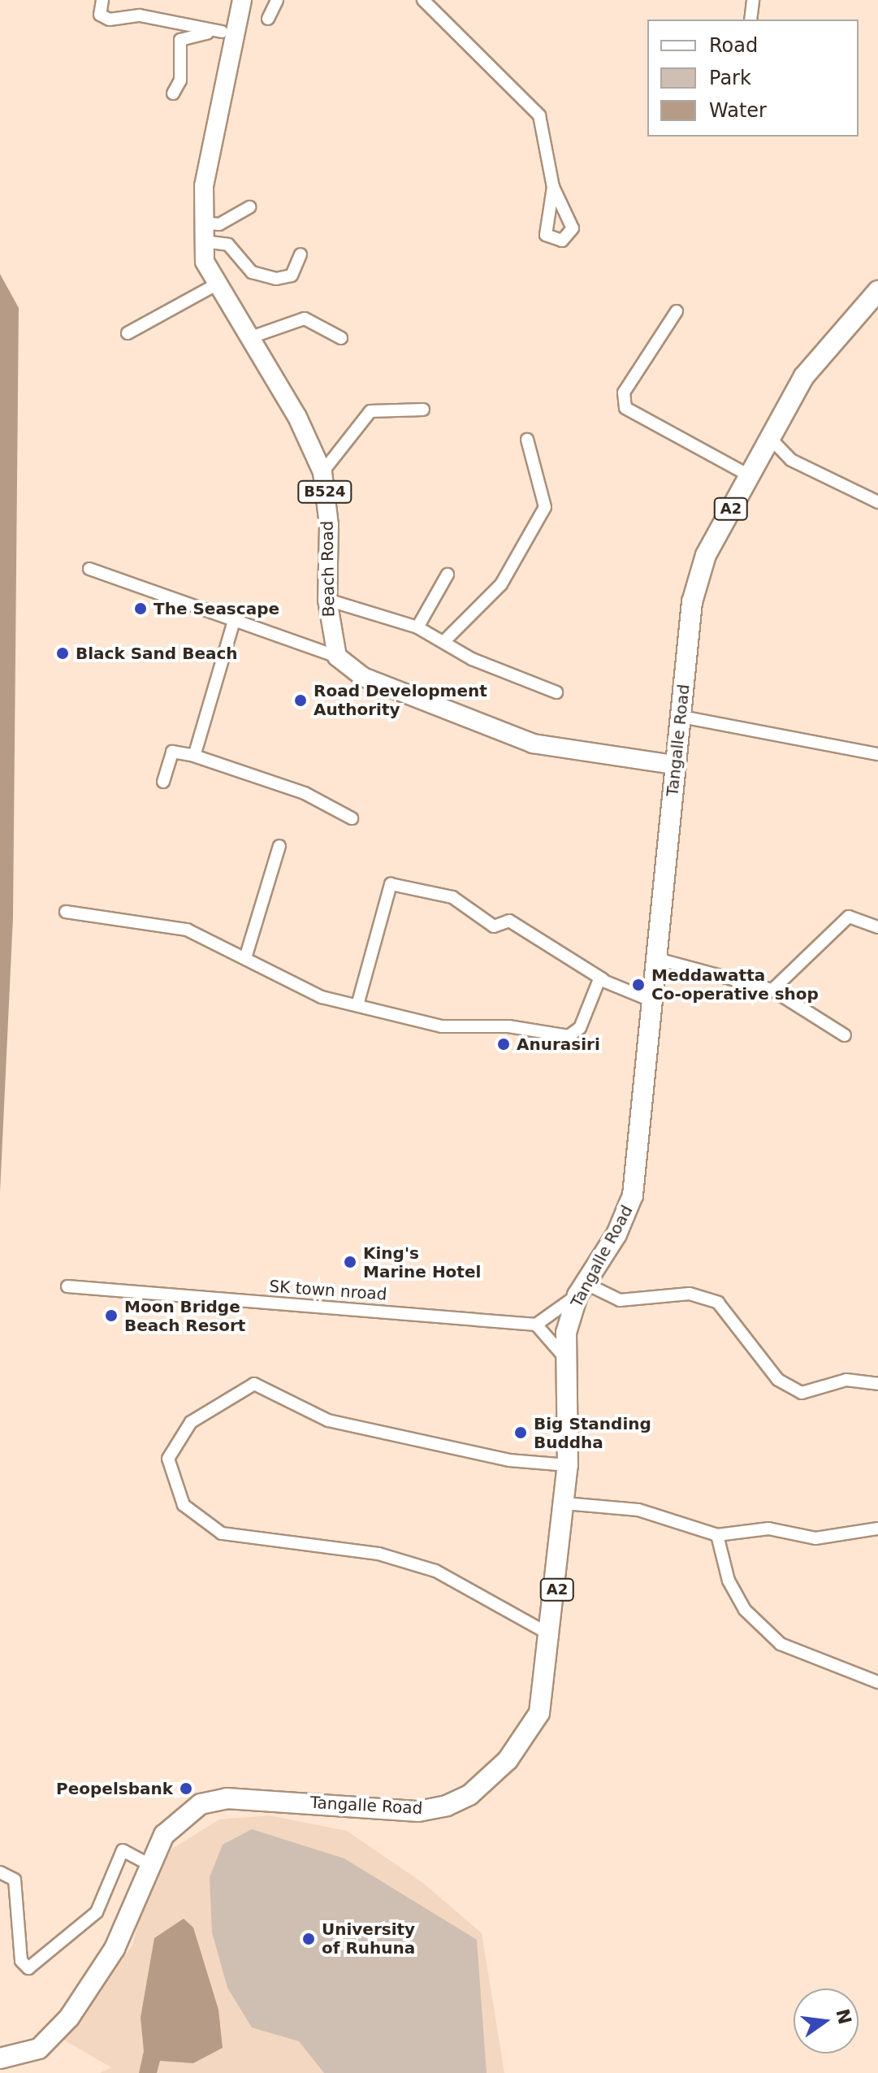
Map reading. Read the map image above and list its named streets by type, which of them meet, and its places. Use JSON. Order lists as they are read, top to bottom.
{
  "streets": {
    "highway": ["A2", "Tangalle Road"],
    "main road": ["B524", "Beach Road"],
    "street": ["SK town nroad"]
  },
  "places": [
    "The Seascape",
    "Black Sand Beach",
    "Road Development Authority",
    "Meddawatta Co-operative shop",
    "Anurasiri",
    "King's Marine Hotel",
    "Moon Bridge Beach Resort",
    "Big Standing Buddha",
    "Peopelsbank",
    "University of Ruhuna"
  ],
  "legend": ["Road", "Park", "Water"],
  "north": "right"
}
